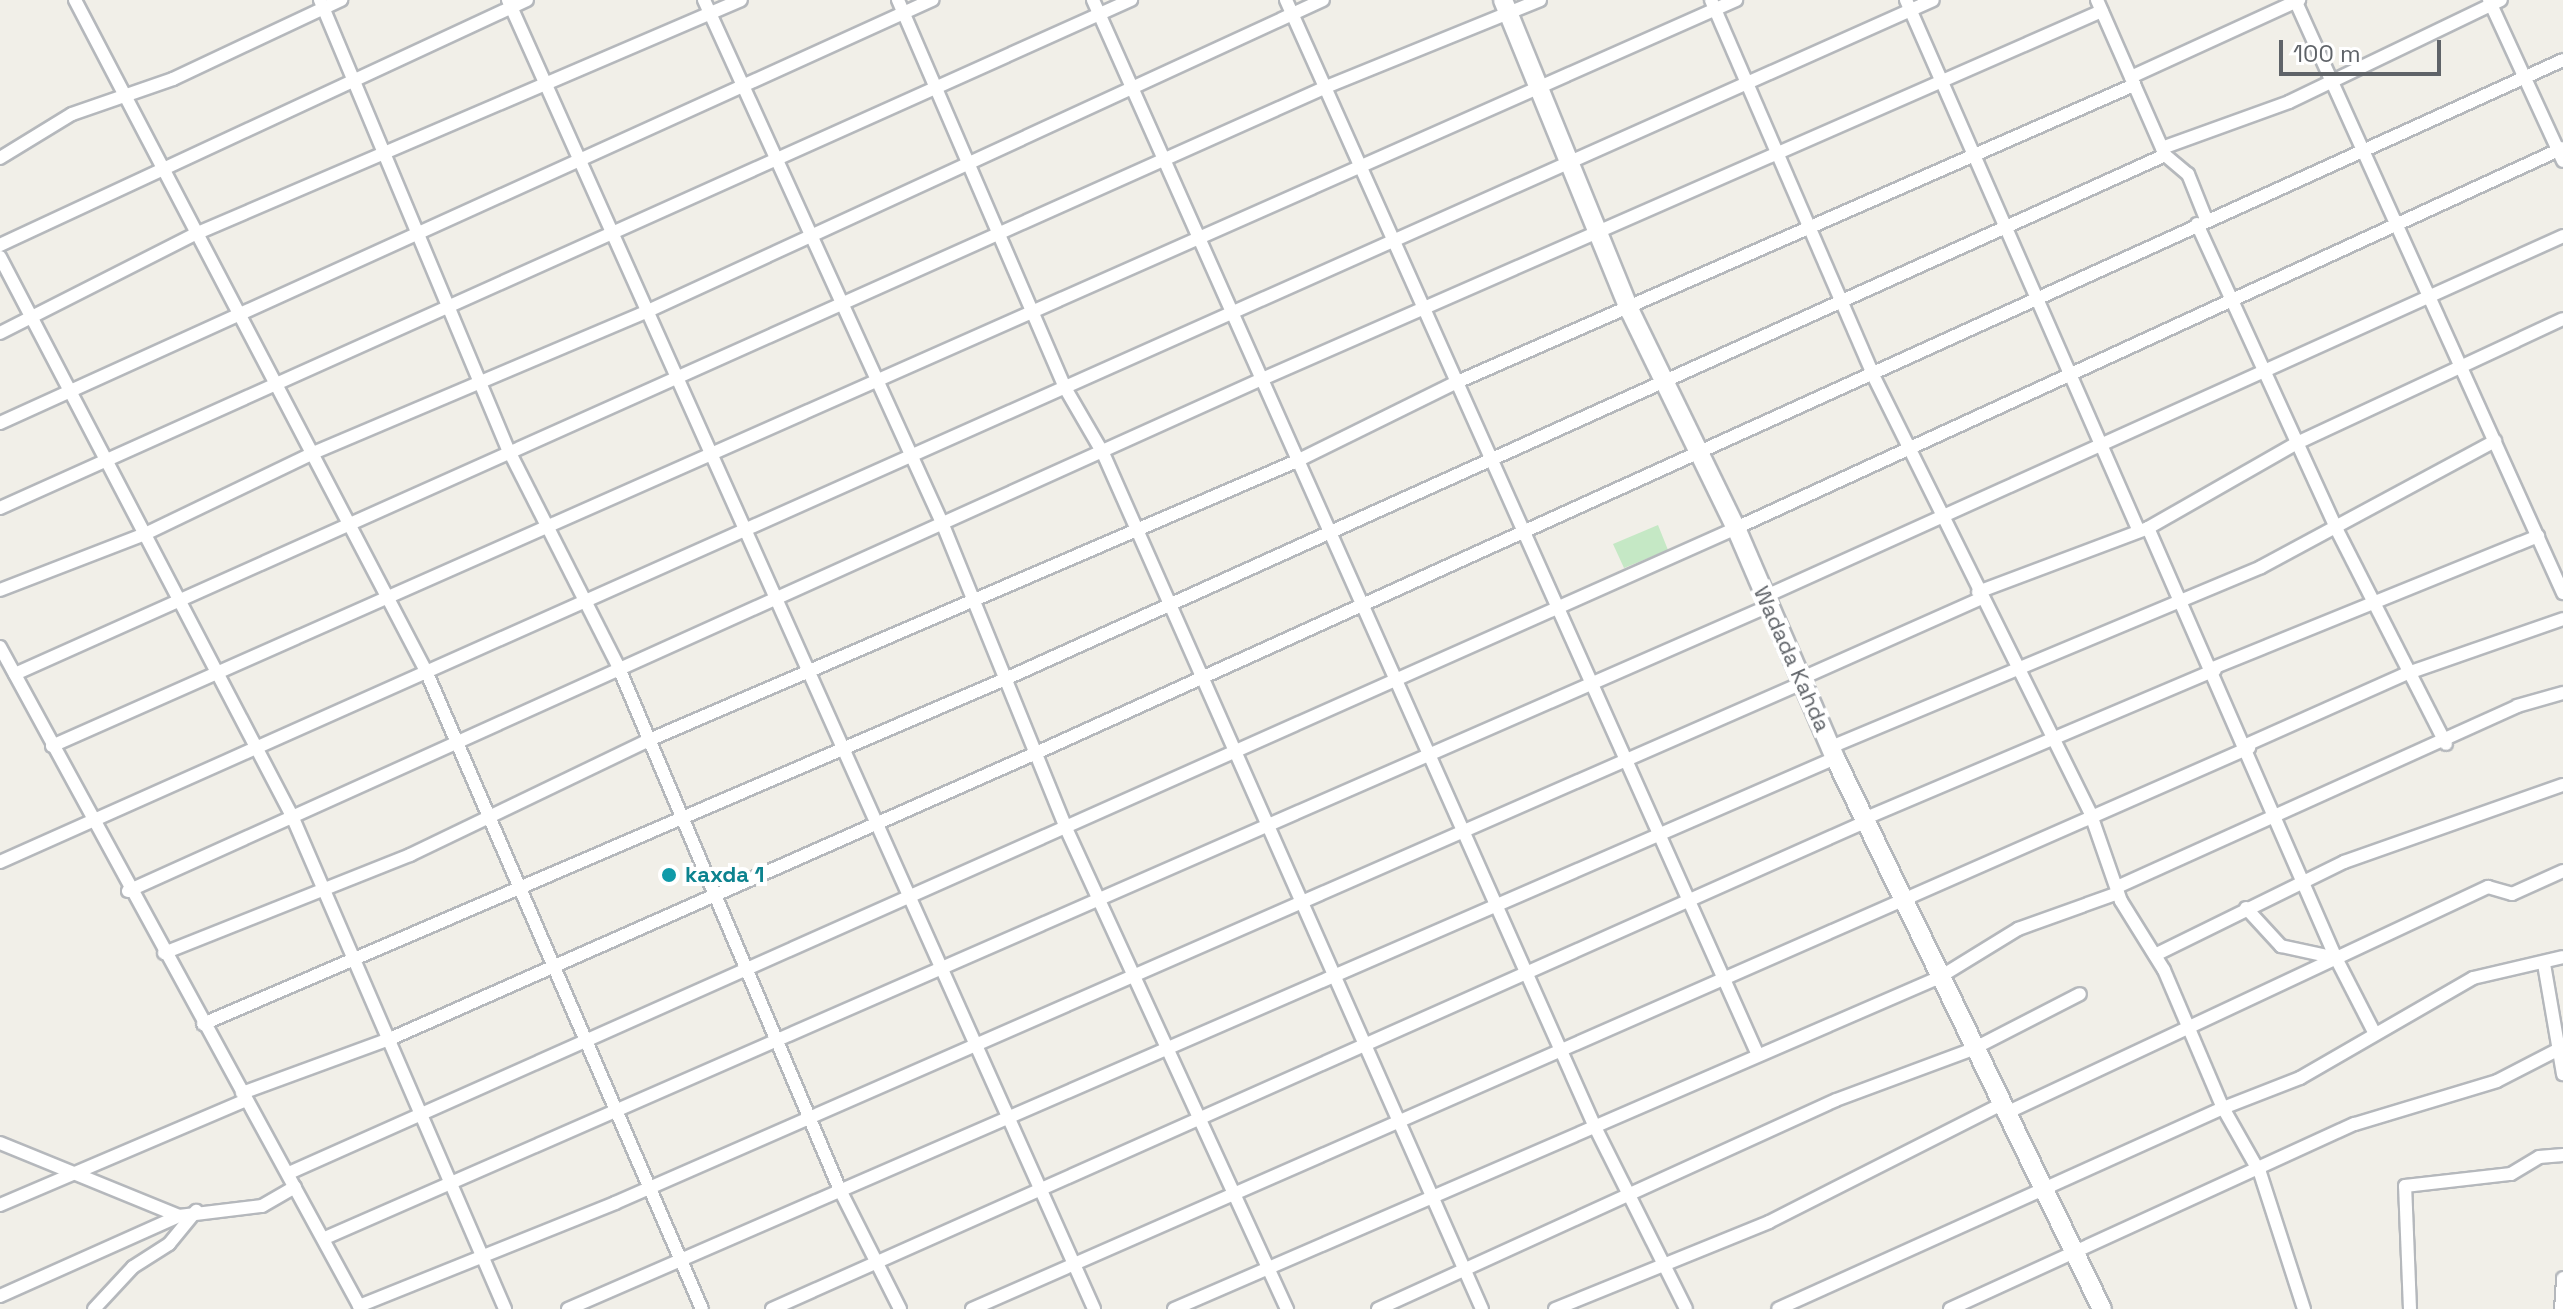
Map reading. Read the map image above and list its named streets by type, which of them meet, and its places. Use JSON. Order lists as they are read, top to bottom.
{
  "streets": {
    "main road": ["Wadada Kahda"]
  },
  "places": ["kaxda 1"],
  "scale_bar": "100 m"
}
